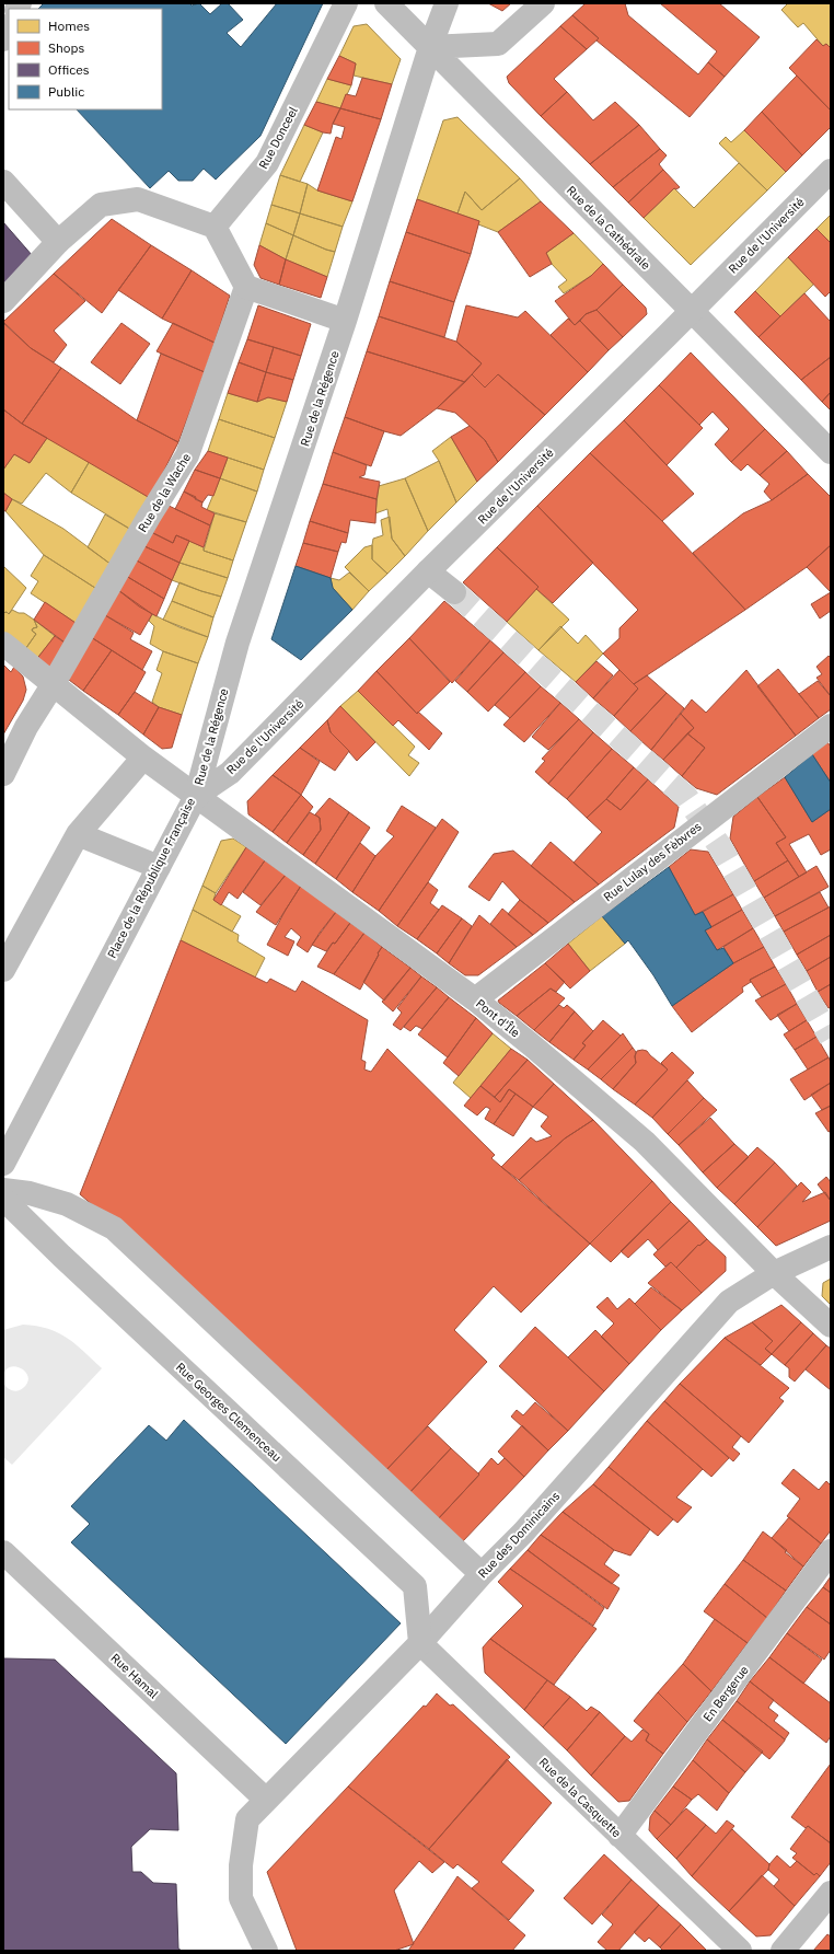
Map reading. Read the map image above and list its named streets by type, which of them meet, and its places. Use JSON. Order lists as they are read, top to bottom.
{
  "streets": {
    "street": [
      "Rue Donceel",
      "Rue de la Cathédrale",
      "Rue de l'Université",
      "Rue de la Régence",
      "Rue de la Wache",
      "Rue Lulay des Fèbvres",
      "Place de la République Française",
      "Pont d'Île",
      "Rue Georges Clemenceau",
      "Rue des Dominicains",
      "Rue Hamal",
      "En Bergerue",
      "Rue de la Casquette"
    ]
  },
  "crossings": [
    ["Rue de la Cathédrale", "Rue de l'Université"],
    ["Rue de la Cathédrale", "Rue de la Régence"],
    ["Rue de l'Université", "Rue de la Régence"],
    ["Rue de l'Université", "Place de la République Française"],
    ["Rue de l'Université", "Pont d'Île"],
    ["Rue de la Régence", "Place de la République Française"],
    ["Rue de la Régence", "Pont d'Île"],
    ["Rue de la Wache", "Place de la République Française"],
    ["Rue Lulay des Fèbvres", "Pont d'Île"],
    ["Place de la République Française", "Pont d'Île"],
    ["Pont d'Île", "Rue des Dominicains"],
    ["Rue Georges Clemenceau", "Rue des Dominicains"],
    ["Rue Georges Clemenceau", "Rue de la Casquette"],
    ["Rue des Dominicains", "Rue Hamal"],
    ["Rue des Dominicains", "Rue de la Casquette"],
    ["En Bergerue", "Rue de la Casquette"]
  ],
  "legend": [
    "Homes",
    "Shops",
    "Offices",
    "Public"
  ]
}
